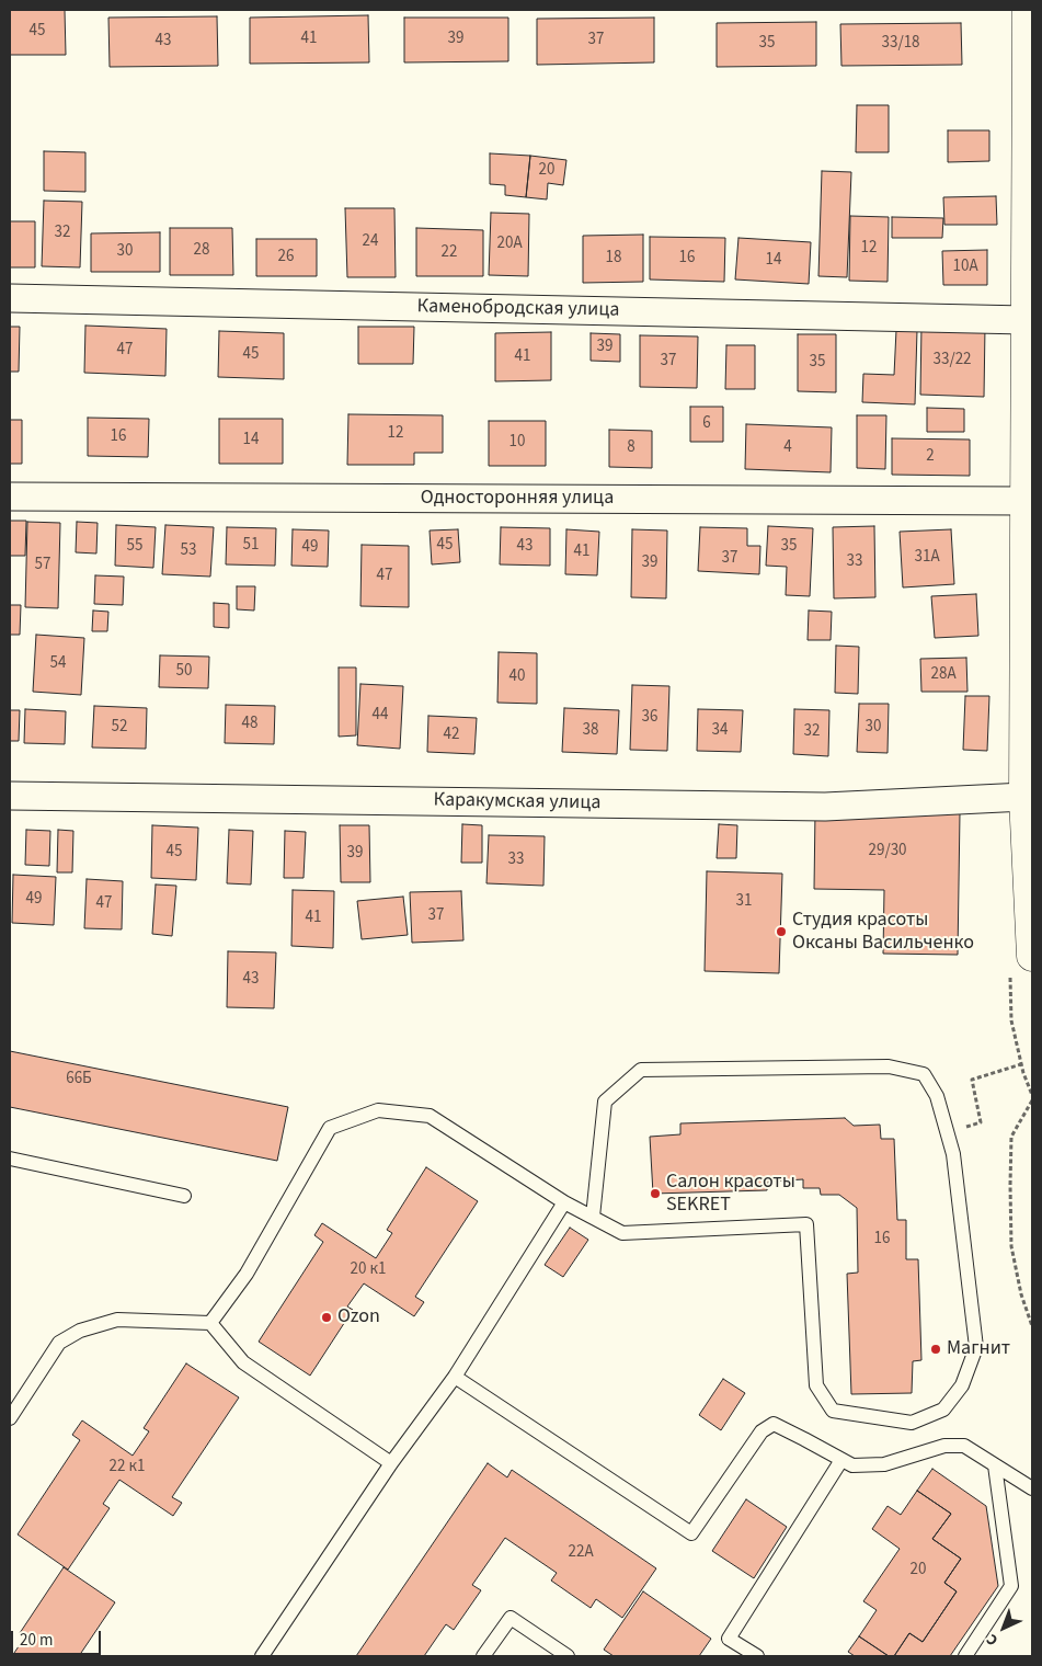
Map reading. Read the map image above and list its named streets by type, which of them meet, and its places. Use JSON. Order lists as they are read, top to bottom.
{
  "streets": {
    "street": ["Каменобродская улица", "Односторонняя улица", "Каракумская улица"]
  },
  "places": [
    "Студия красоты Оксаны Васильченко",
    "Салон красоты SEKRET",
    "Ozon",
    "Магнит"
  ],
  "house_numbers": [
    "45",
    "41",
    "39",
    "37",
    "43",
    "35",
    "33/18",
    "20",
    "32",
    "24",
    "20А",
    "12",
    "28",
    "30",
    "22",
    "26",
    "18",
    "16",
    "14",
    "10А",
    "39",
    "47",
    "45",
    "41",
    "33/22",
    "37",
    "35",
    "6",
    "12",
    "16",
    "14",
    "10",
    "8",
    "4",
    "2",
    "51",
    "45",
    "55",
    "43",
    "35",
    "49",
    "53",
    "41",
    "31А",
    "37",
    "33",
    "39",
    "57",
    "47",
    "54",
    "50",
    "28А",
    "40",
    "44",
    "36",
    "48",
    "52",
    "30",
    "38",
    "34",
    "32",
    "42",
    "29/30",
    "45",
    "39",
    "33",
    "49",
    "31",
    "47",
    "37",
    "41",
    "43",
    "66Б",
    "16",
    "20 к1",
    "22 к1",
    "22А",
    "20"
  ],
  "scale_bar": "20 m",
  "north": "bottom left"
}
